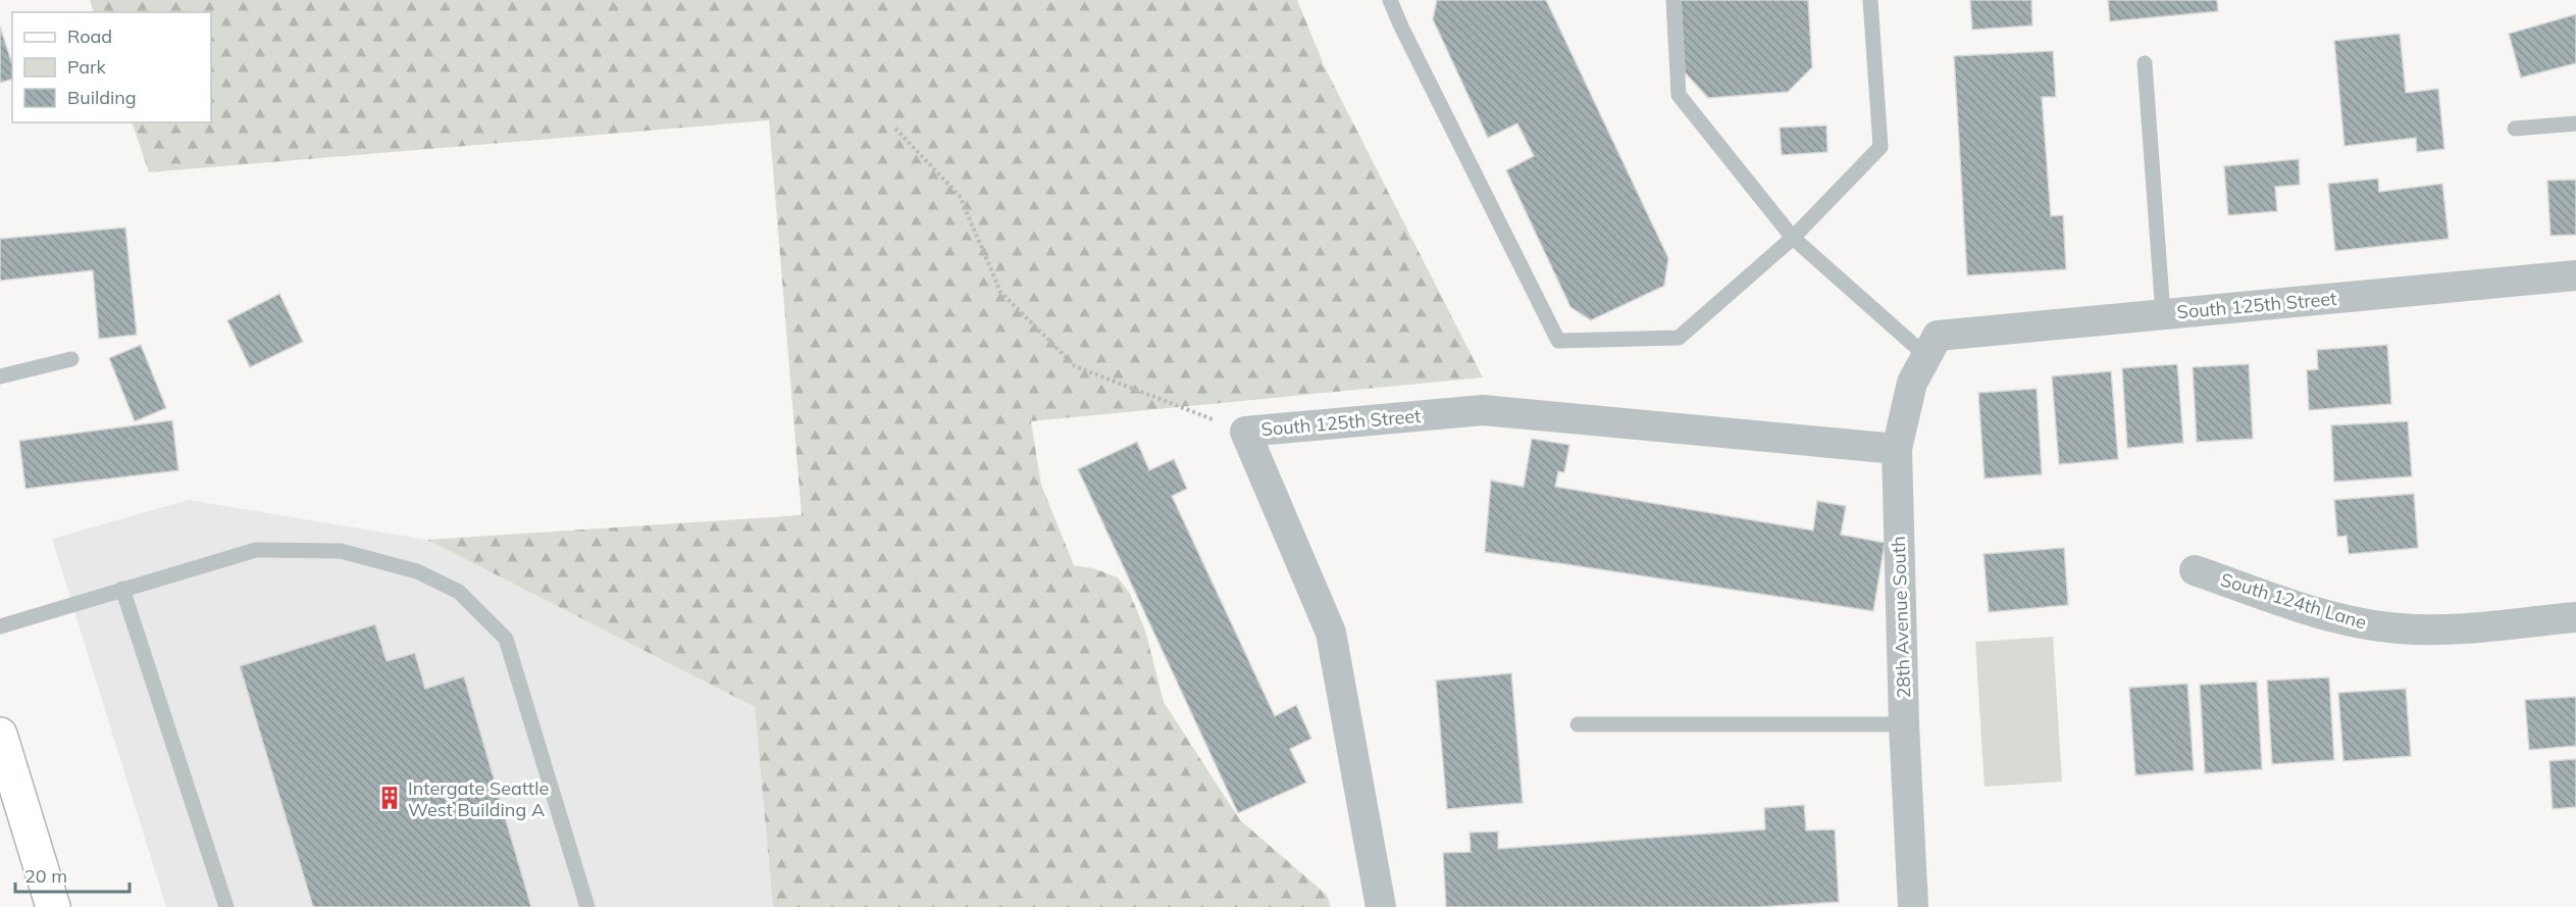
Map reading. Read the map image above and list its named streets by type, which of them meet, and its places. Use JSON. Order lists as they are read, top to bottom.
{
  "streets": {
    "street": ["South 125th Street", "South 124th Lane", "28th Avenue South"]
  },
  "crossings": [
    ["South 125th Street", "28th Avenue South"]
  ],
  "places": {
    "building": ["Intergate Seattle West Building A"]
  },
  "legend": ["Road", "Park", "Building"],
  "scale_bar": "20 m"
}
